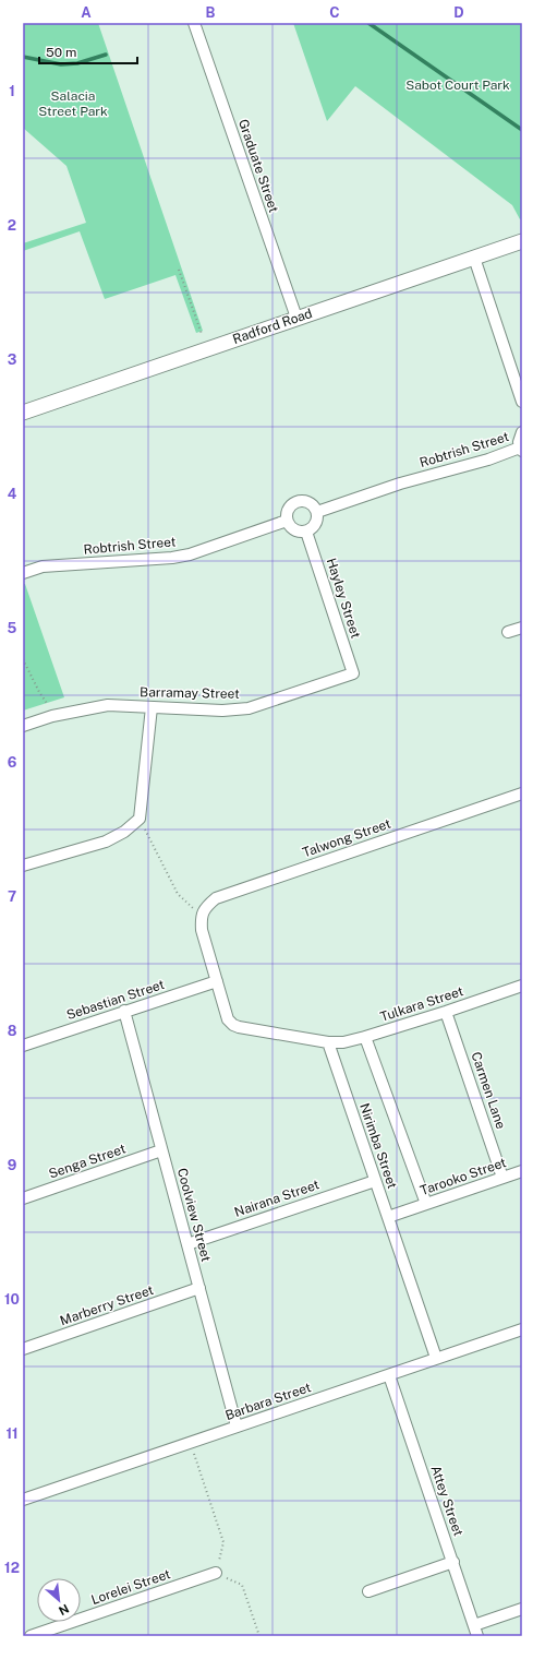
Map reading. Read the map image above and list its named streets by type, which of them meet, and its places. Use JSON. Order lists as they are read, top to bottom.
{
  "streets": {
    "street": [
      "Graduate Street",
      "Radford Road",
      "Robtrish Street",
      "Hayley Street",
      "Barramay Street",
      "Talwong Street",
      "Sebastian Street",
      "Tulkara Street",
      "Carmen Lane",
      "Nirimba Street",
      "Senga Street",
      "Tarooko Street",
      "Nairana Street",
      "Coolview Street",
      "Marberry Street",
      "Barbara Street",
      "Attey Street",
      "Lorelei Street"
    ]
  },
  "crossings": [
    ["Graduate Street", "Radford Road"],
    ["Robtrish Street", "Hayley Street"],
    ["Hayley Street", "Barramay Street"],
    ["Sebastian Street", "Coolview Street"],
    ["Tulkara Street", "Carmen Lane"],
    ["Tulkara Street", "Nirimba Street"],
    ["Carmen Lane", "Tarooko Street"],
    ["Nirimba Street", "Tarooko Street"],
    ["Nirimba Street", "Nairana Street"],
    ["Nirimba Street", "Barbara Street"],
    ["Senga Street", "Coolview Street"],
    ["Nairana Street", "Coolview Street"],
    ["Coolview Street", "Marberry Street"],
    ["Coolview Street", "Barbara Street"],
    ["Barbara Street", "Attey Street"]
  ],
  "parks": ["Sabot Court Park", "Salacia Street Park"],
  "scale_bar": "50 m",
  "north": "bottom right",
  "grid": {
    "columns": [
      "A",
      "B",
      "C",
      "D"
    ],
    "rows": [
      "1",
      "2",
      "3",
      "4",
      "5",
      "6",
      "7",
      "8",
      "9",
      "10",
      "11",
      "12"
    ]
  }
}
